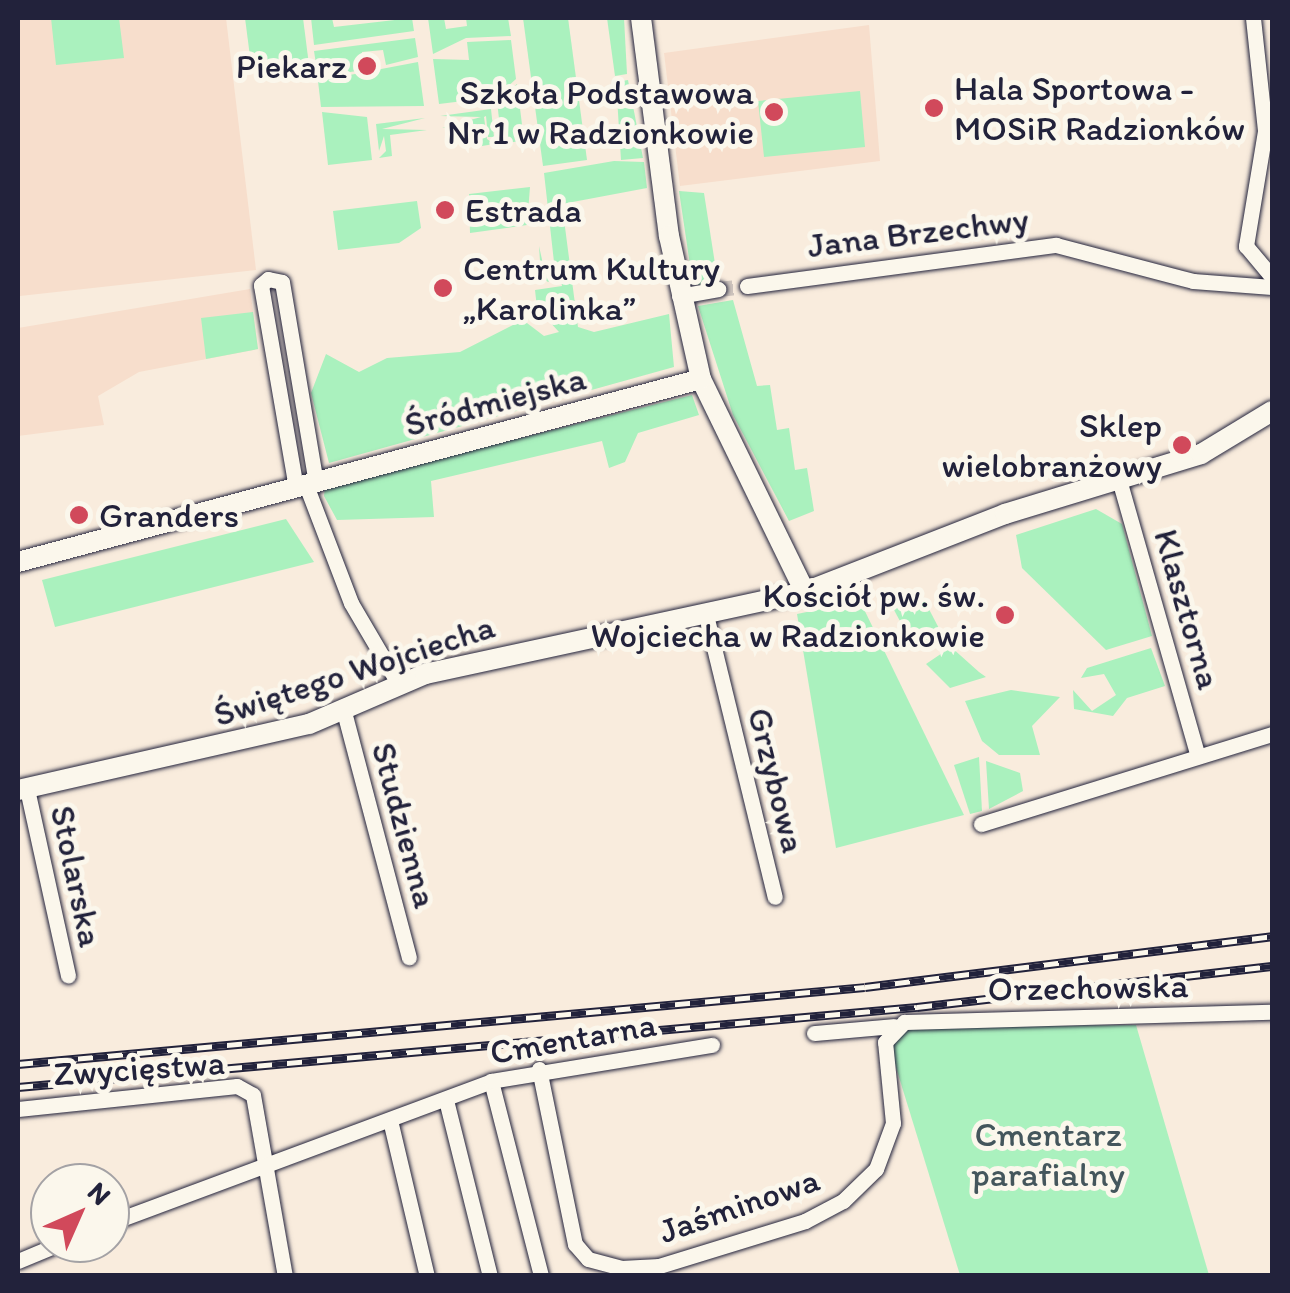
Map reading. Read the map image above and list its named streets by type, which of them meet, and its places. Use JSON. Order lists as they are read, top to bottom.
{
  "streets": {
    "street": [
      "Jana Brzechwy",
      "Śródmiejska",
      "Klasztorna",
      "Świętego Wojciecha",
      "Grzybowa",
      "Studzienna",
      "Stolarska",
      "Orzechowska",
      "Cmentarna",
      "Zwycięstwa",
      "Jaśminowa"
    ]
  },
  "crossings": [
    ["Klasztorna", "Świętego Wojciecha"],
    ["Świętego Wojciecha", "Grzybowa"],
    ["Świętego Wojciecha", "Studzienna"],
    ["Świętego Wojciecha", "Stolarska"],
    ["Orzechowska", "Jaśminowa"],
    ["Cmentarna", "Zwycięstwa"],
    ["Cmentarna", "Jaśminowa"]
  ],
  "parks": ["Cmentarz parafialny"],
  "places": [
    "Piekarz",
    "Hala Sportowa - MOSiR Radzionków",
    "Szkoła Podstawowa Nr 1 w Radzionkowie",
    "Estrada",
    "Centrum Kultury „Karolinka”",
    "Sklep wielobranżowy",
    "Granders",
    "Kościół pw. św. Wojciecha w Radzionkowie"
  ],
  "north": "top right"
}
